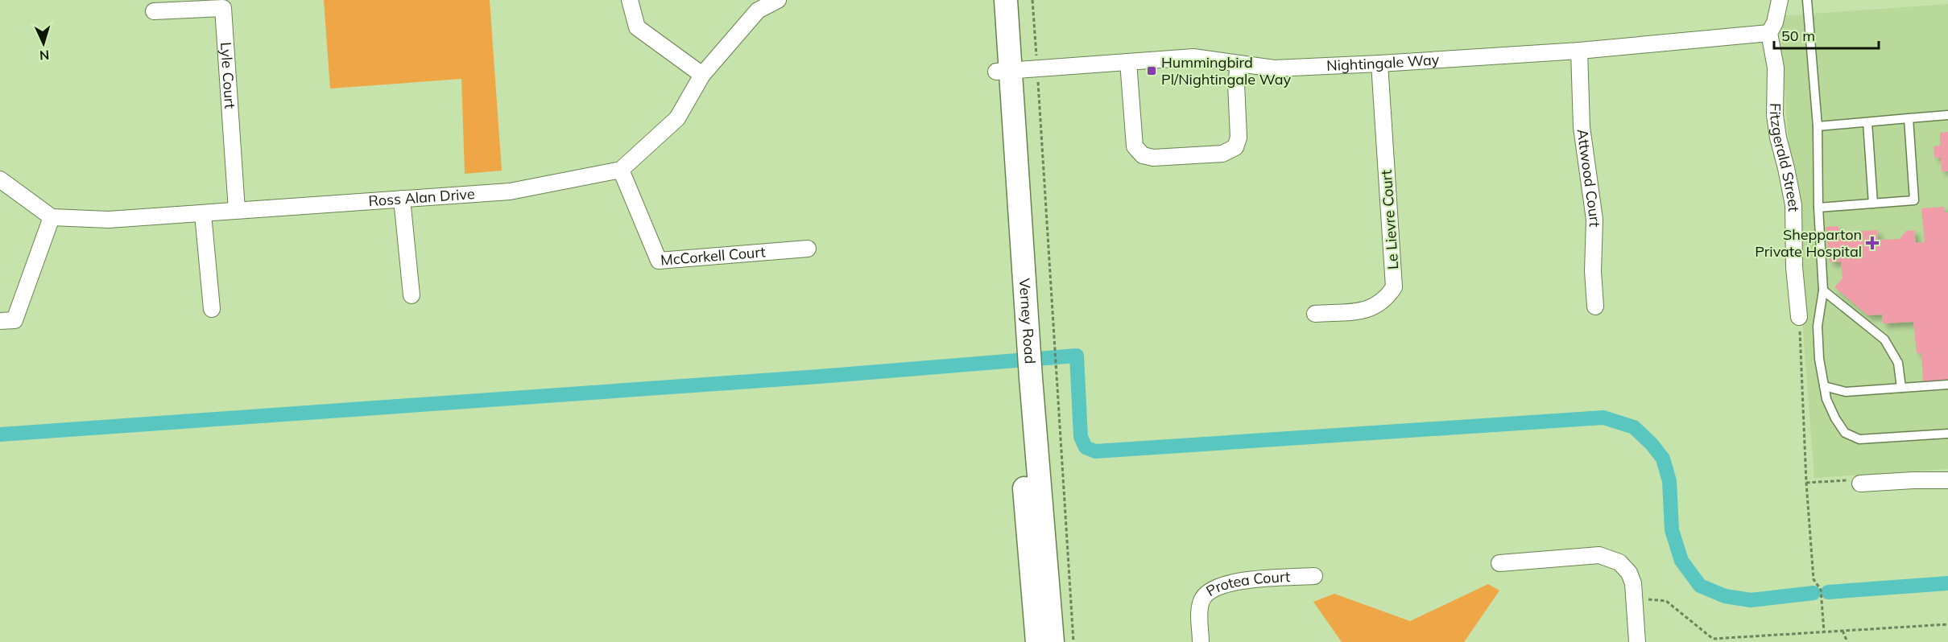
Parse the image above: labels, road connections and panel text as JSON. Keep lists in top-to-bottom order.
{
  "streets": {
    "street": [
      "Nightingale Way",
      "Lyle Court",
      "Fitzgerald Street",
      "Attwood Court",
      "Ross Alan Drive",
      "Le Lievre Court",
      "McCorkell Court",
      "Verney Road",
      "Protea Court"
    ]
  },
  "crossings": [
    ["Nightingale Way", "Fitzgerald Street"],
    ["Nightingale Way", "Attwood Court"],
    ["Nightingale Way", "Le Lievre Court"],
    ["Nightingale Way", "Verney Road"],
    ["Lyle Court", "Ross Alan Drive"],
    ["Ross Alan Drive", "McCorkell Court"]
  ],
  "places": {
    "transit": ["Hummingbird Pl/Nightingale Way"],
    "health": ["Shepparton Private Hospital"]
  },
  "scale_bar": "50 m",
  "north": "bottom"
}
